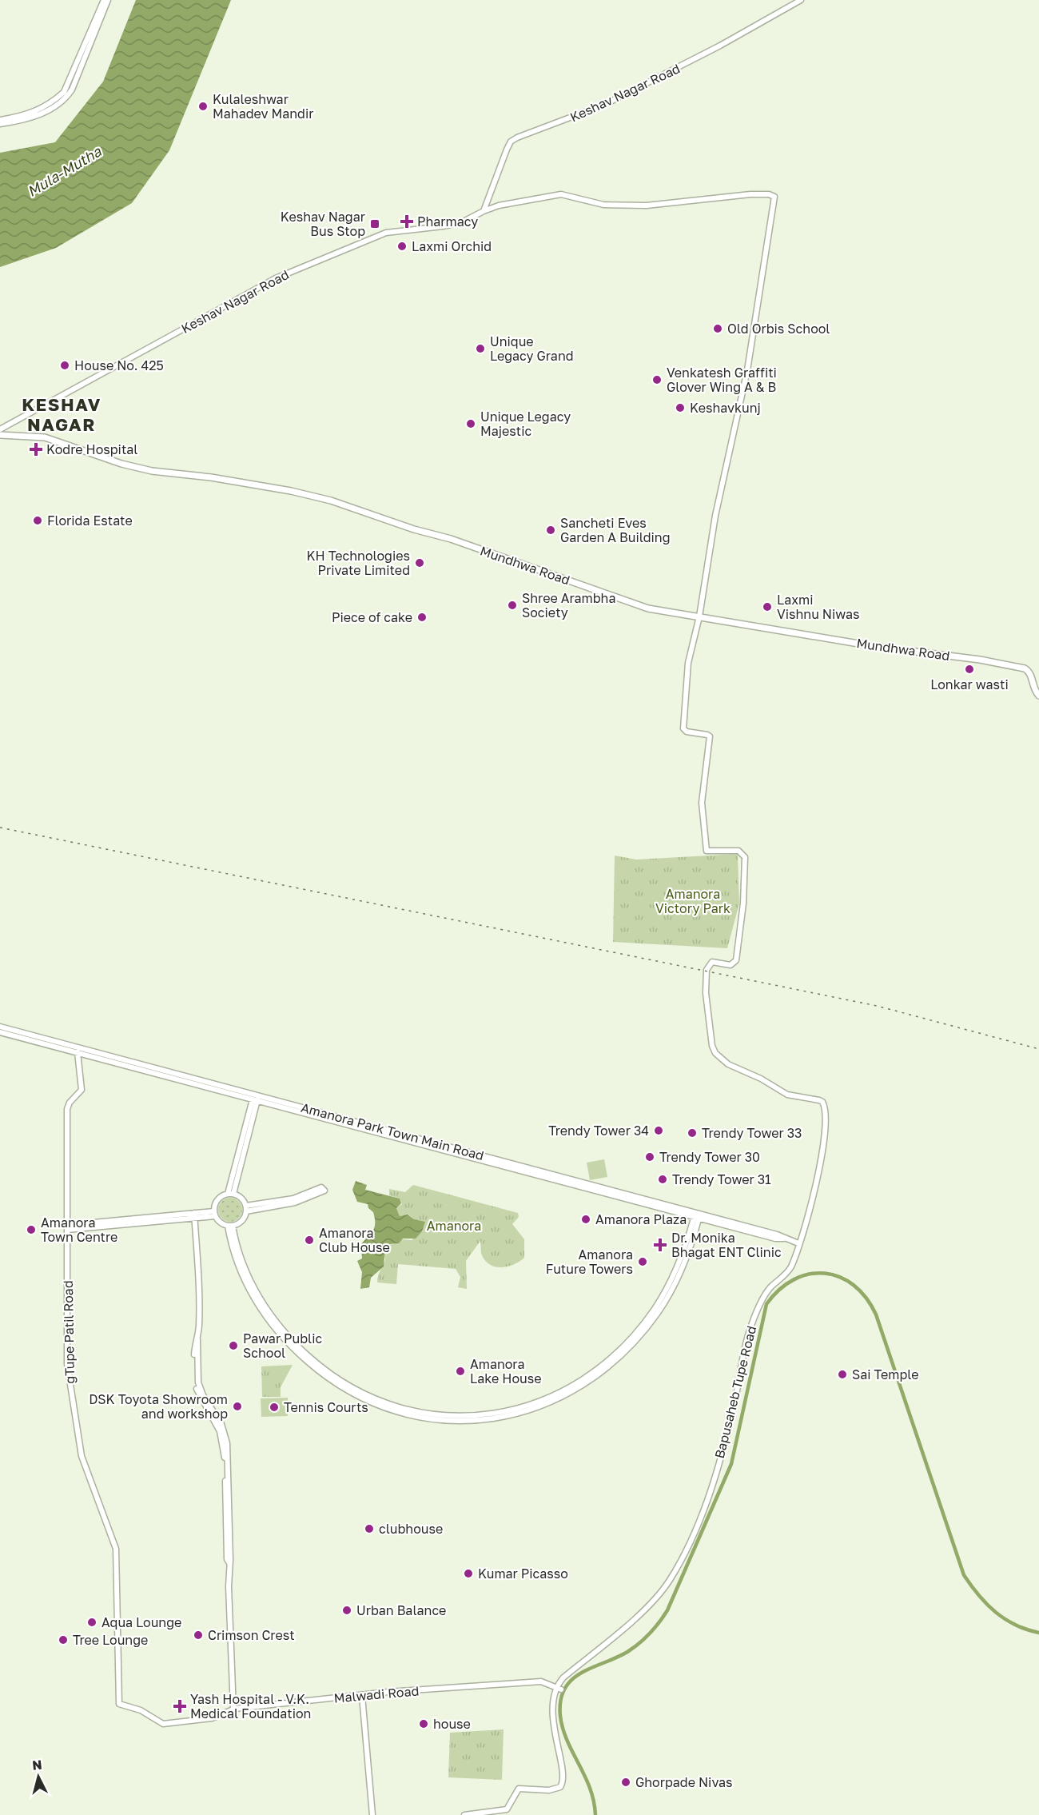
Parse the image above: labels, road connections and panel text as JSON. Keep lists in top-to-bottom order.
{
  "streets": {
    "main road": ["Mundhwa Road"],
    "street": [
      "Keshav Nagar Road",
      "Amanora Park Town Main Road",
      "gTupe Patil Road",
      "Bapusaheb Tupe Road",
      "Malwadi Road"
    ]
  },
  "crossings": [
    ["Keshav Nagar Road", "Mundhwa Road"],
    ["Keshav Nagar Road", "Bapusaheb Tupe Road"],
    ["Mundhwa Road", "Bapusaheb Tupe Road"],
    ["Amanora Park Town Main Road", "gTupe Patil Road"],
    ["Amanora Park Town Main Road", "Bapusaheb Tupe Road"],
    ["gTupe Patil Road", "Malwadi Road"],
    ["Bapusaheb Tupe Road", "Malwadi Road"]
  ],
  "districts": ["KESHAV NAGAR"],
  "water": ["Mula-Mutha"],
  "parks": ["Amanora Victory Park", "Amanora"],
  "places": {
    "other": [
      "Kulaleshwar Mahadev Mandir",
      "Laxmi Orchid",
      "Old Orbis School",
      "Unique Legacy Grand",
      "House No. 425",
      "Venkatesh Graffiti Glover Wing A & B",
      "Keshavkunj",
      "Unique Legacy Majestic",
      "Florida Estate",
      "Sancheti Eves Garden A Building",
      "KH Technologies Private Limited",
      "Shree Arambha Society",
      "Laxmi Vishnu Niwas",
      "Piece of cake",
      "Lonkar wasti",
      "Trendy Tower 34",
      "Trendy Tower 33",
      "Trendy Tower 30",
      "Trendy Tower 31",
      "Amanora Plaza",
      "Amanora Town Centre",
      "Amanora Club House",
      "Amanora Future Towers",
      "Pawar Public School",
      "Amanora Lake House",
      "Sai Temple",
      "DSK Toyota Showroom and workshop",
      "Tennis Courts",
      "clubhouse",
      "Kumar Picasso",
      "Urban Balance",
      "Aqua Lounge",
      "Crimson Crest",
      "Tree Lounge",
      "house",
      "Ghorpade Nivas"
    ],
    "health": [
      "Pharmacy",
      "Kodre Hospital",
      "Dr. Monika Bhagat ENT Clinic",
      "Yash Hospital - V.K. Medical Foundation"
    ],
    "transit": ["Keshav Nagar Bus Stop"]
  },
  "north": "top"
}
